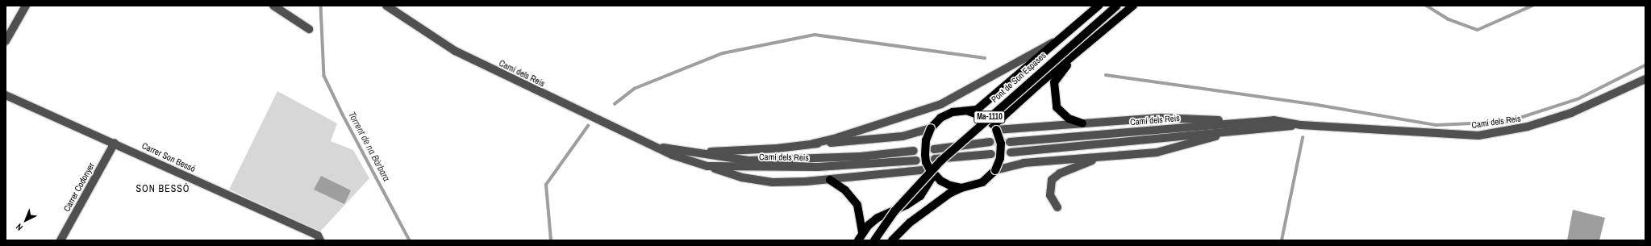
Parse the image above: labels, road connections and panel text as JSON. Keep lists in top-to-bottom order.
{
  "streets": {
    "main road": ["Pont de Son Espases", "Ma-1110"],
    "street": ["Camí dels Reis", "Carrer Son Bessó", "Carrer Codonyer"]
  },
  "crossings": [
    ["Carrer Son Bessó", "Carrer Codonyer"]
  ],
  "districts": ["SON BESSÓ"],
  "water": ["Torrent de na Bàrbara"],
  "north": "bottom left"
}
